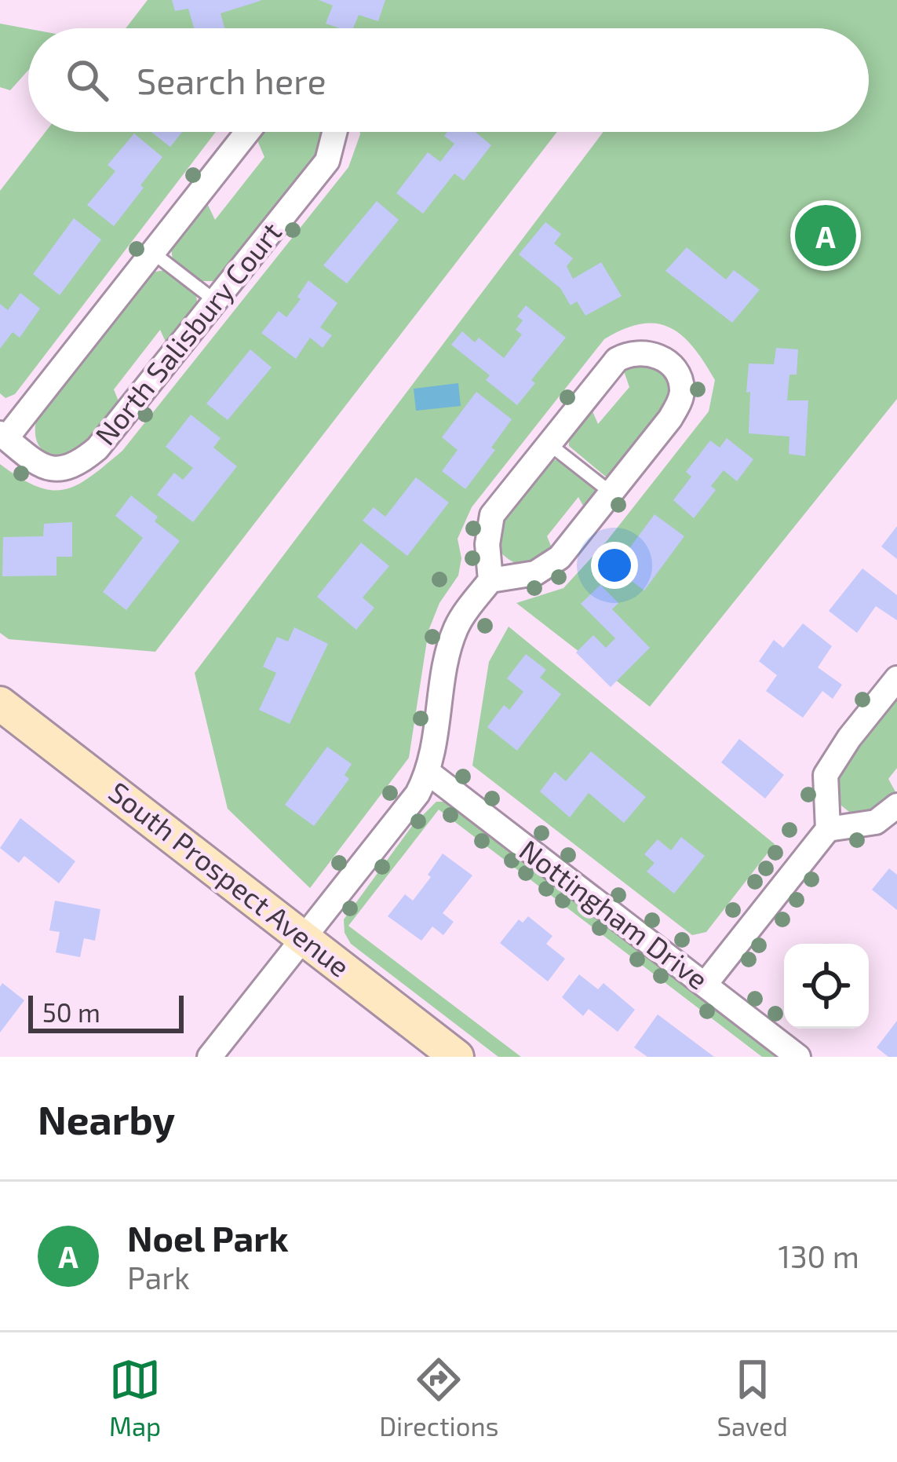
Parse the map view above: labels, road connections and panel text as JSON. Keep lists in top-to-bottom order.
{
  "streets": {
    "main road": ["South Prospect Avenue"],
    "street": ["North Salisbury Court", "Nottingham Drive"]
  },
  "scale_bar": "50 m",
  "page": {
    "search": "Search here",
    "pins": "A",
    "scale": "50 m",
    "heading": "Nearby",
    "list": [
      {
        "mark": "A",
        "name": "Noel Park",
        "note": "Park",
        "value": "130 m"
      }
    ],
    "nav": ["Map", "Directions", "Saved"]
  }
}
